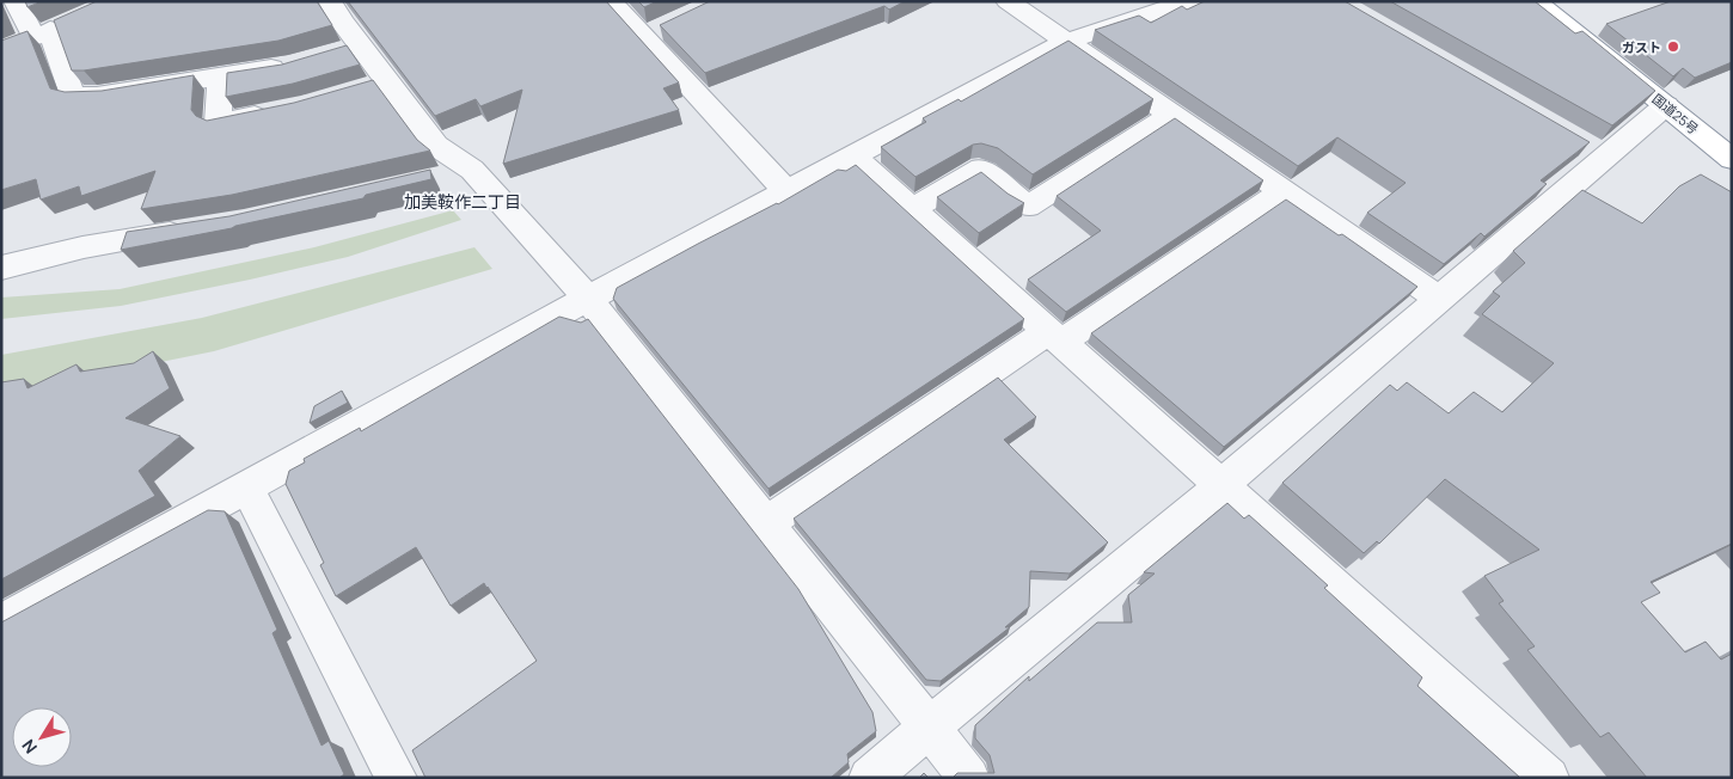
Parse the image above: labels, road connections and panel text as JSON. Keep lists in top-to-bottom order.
{
  "streets": {
    "highway": ["国道25号"]
  },
  "districts": ["加美鞍作二丁目"],
  "places": ["ガスト"],
  "north": "bottom left"
}
